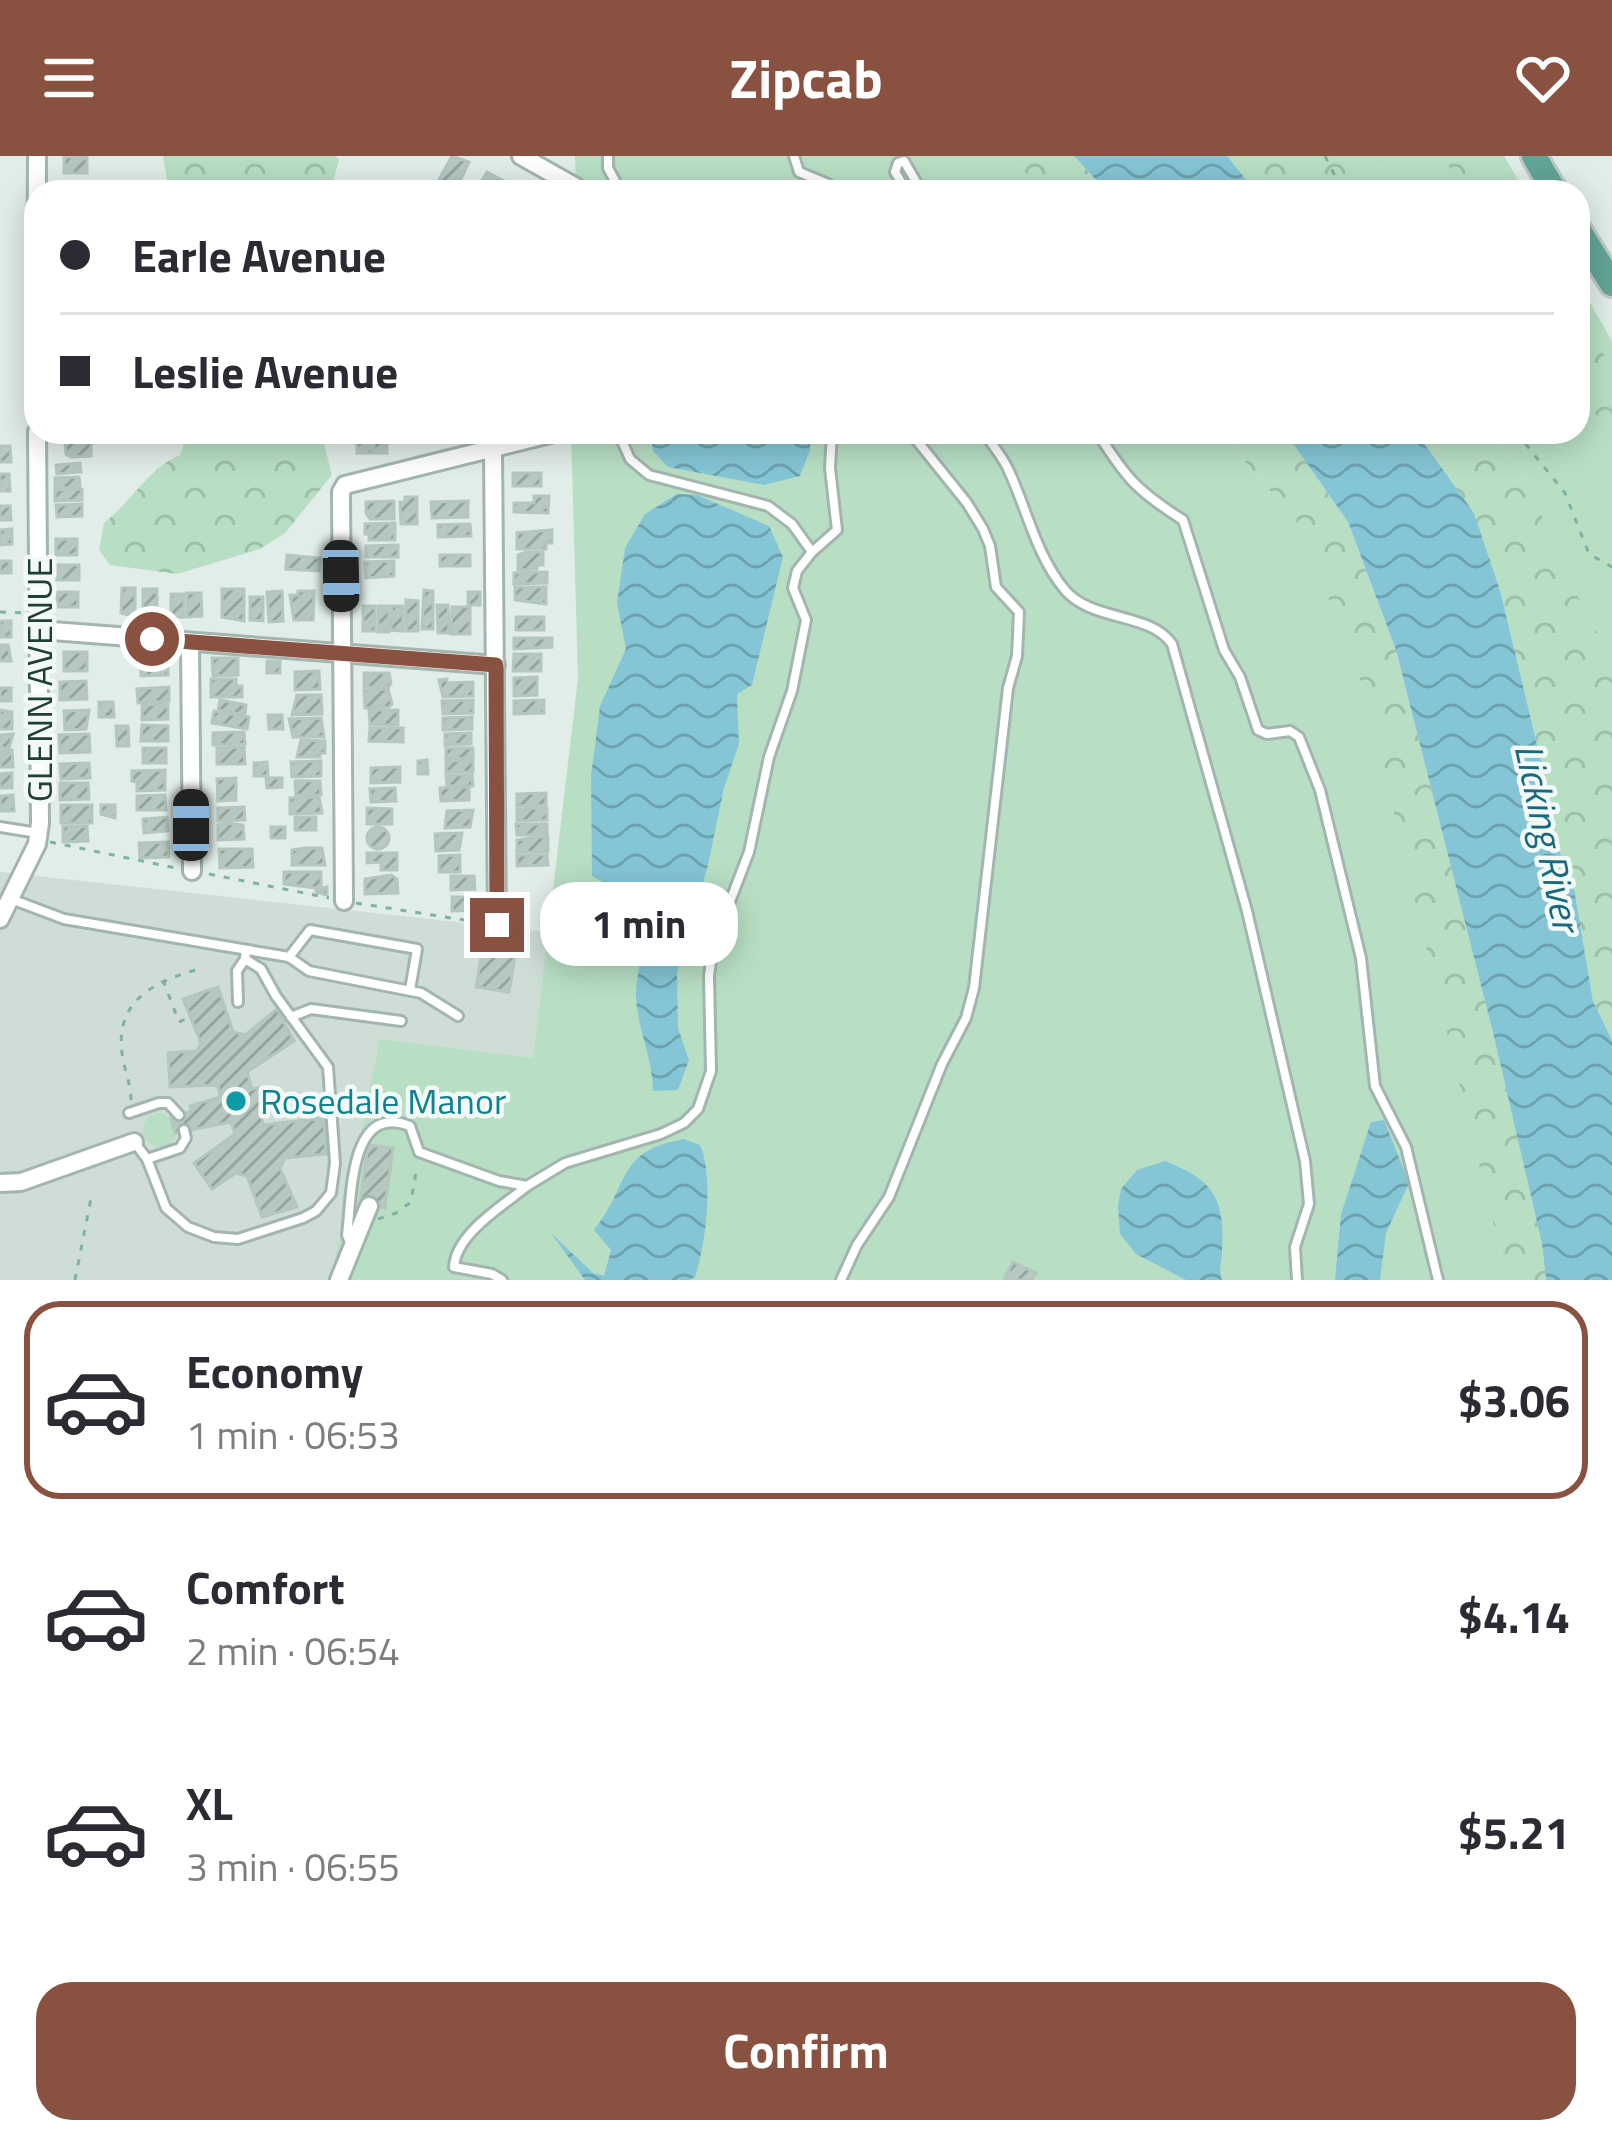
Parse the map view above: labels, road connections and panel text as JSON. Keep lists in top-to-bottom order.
{
  "streets": {
    "street": ["GLENN AVENUE"]
  },
  "water": ["Licking River"],
  "places": ["Rosedale Manor"],
  "page": {
    "header": "Zipcab",
    "banner": ["Earle Avenue", "Leslie Avenue"],
    "bubble": "1 min",
    "list": [
      {
        "name": "Economy",
        "note": "1 min · 06:53",
        "value": "$3.06"
      },
      {
        "name": "Comfort",
        "note": "2 min · 06:54",
        "value": "$4.14"
      },
      {
        "name": "XL",
        "note": "3 min · 06:55",
        "value": "$5.21"
      }
    ],
    "buttons": "Confirm"
  }
}
